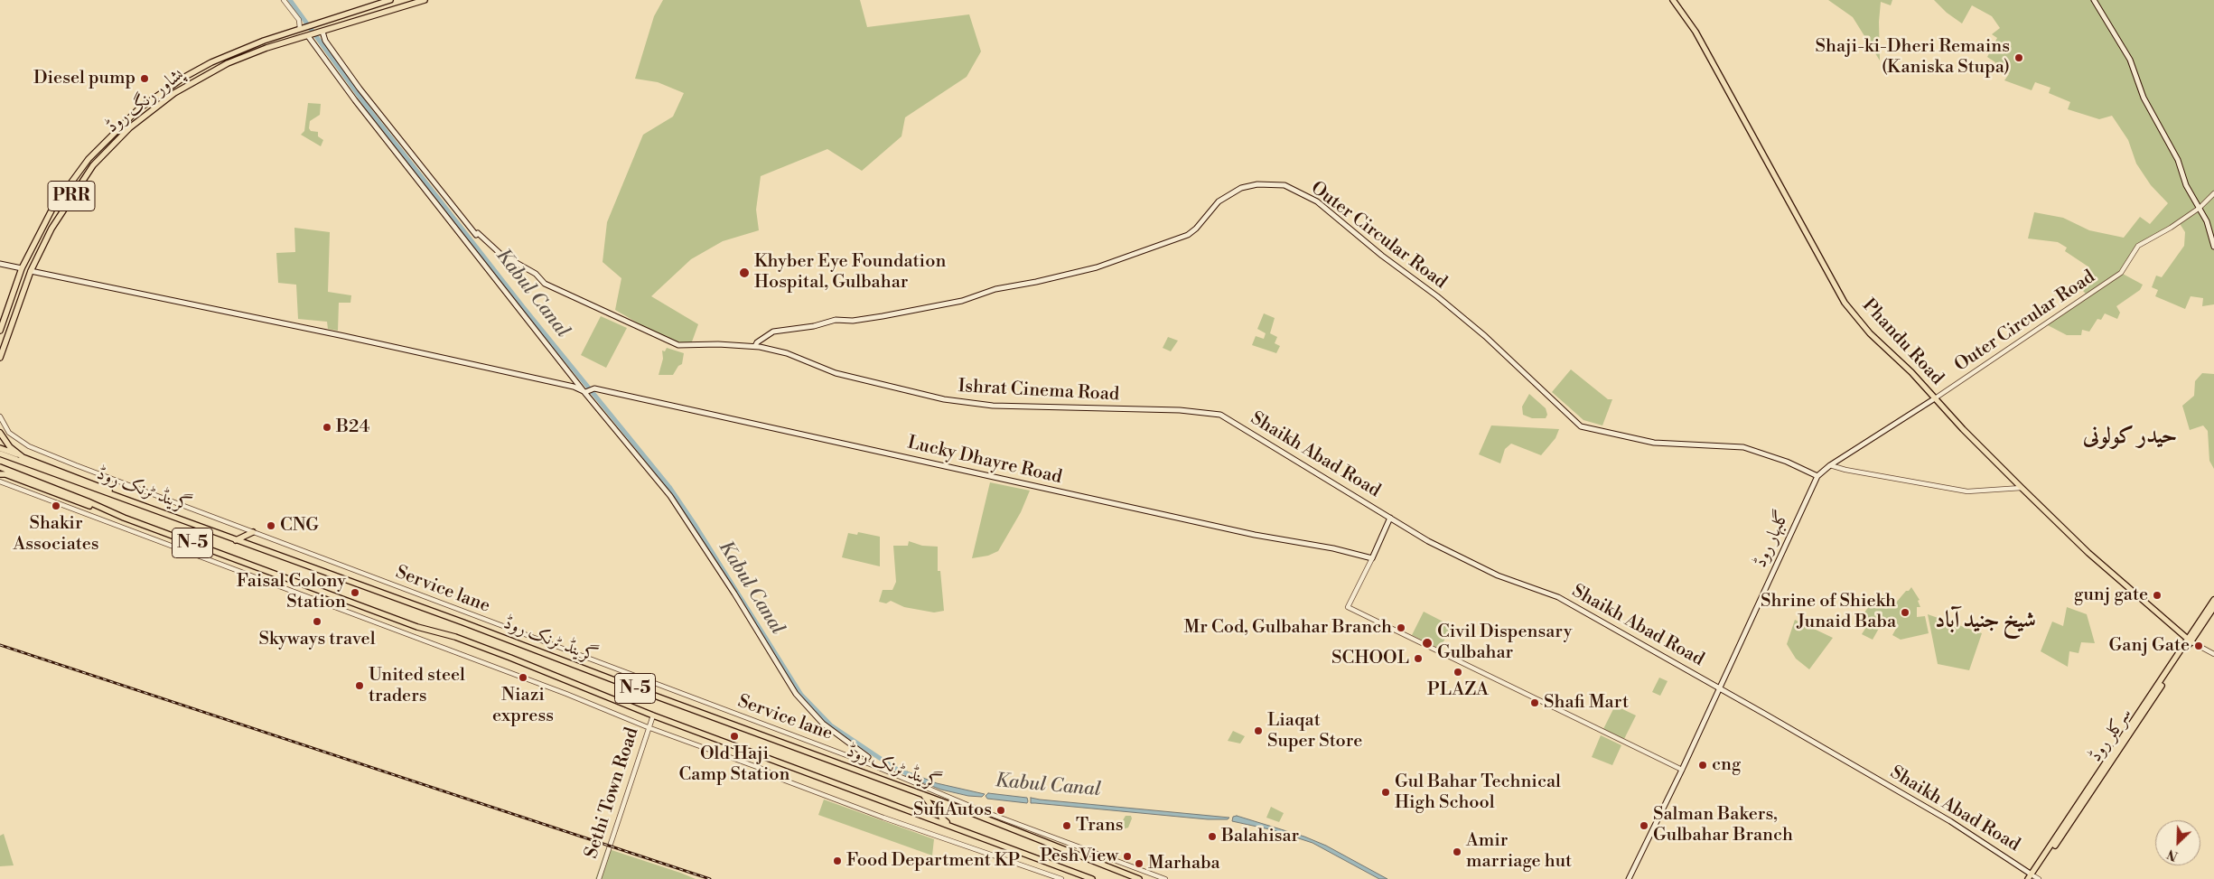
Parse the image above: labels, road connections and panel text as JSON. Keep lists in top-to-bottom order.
{
  "streets": {
    "main road": [
      "پشاور رنگ روڈ",
      "PRR",
      "Outer Circular Road",
      "Phandu Road",
      "Ishrat Cinema Road",
      "Shaikh Abad Road",
      "Lucky Dhayre Road",
      "گرینڈ ٹرنک روڈ",
      "گلبہار روڈ",
      "N-5",
      "سرکلر روڈ"
    ],
    "street": ["Service lane", "Sethi Town Road"]
  },
  "crossings": [
    ["پشاور رنگ روڈ", "Ishrat Cinema Road"],
    ["Outer Circular Road", "Phandu Road"],
    ["Outer Circular Road", "Ishrat Cinema Road"],
    ["Outer Circular Road", "گلبہار روڈ"],
    ["Phandu Road", "سرکلر روڈ"],
    ["Ishrat Cinema Road", "Shaikh Abad Road"],
    ["Shaikh Abad Road", "گلبہار روڈ"],
    ["Shaikh Abad Road", "سرکلر روڈ"],
    ["گرینڈ ٹرنک روڈ", "Sethi Town Road"]
  ],
  "districts": ["حیدر کولونی", "شیخ جنید آباد"],
  "water": ["Kabul Canal"],
  "places": [
    "Shaji-ki-Dheri Remains (Kaniska Stupa)",
    "Diesel pump",
    "Khyber Eye Foundation Hospital, Gulbahar",
    "B24",
    "Shakir Associates",
    "CNG",
    "Faisal Colony Station",
    "gunj gate",
    "Shrine of Shiekh Junaid Baba",
    "Skyways travel",
    "Mr Cod, Gulbahar Branch",
    "Civil Dispensary Gulbahar",
    "Ganj Gate",
    "SCHOOL",
    "PLAZA",
    "Niazi express",
    "United steel traders",
    "Shafi Mart",
    "Liaqat Super Store",
    "Old Haji Camp Station",
    "cng",
    "Gul Bahar Technical High School",
    "SufiAutos",
    "Trans",
    "Salman Bakers, Gulbahar Branch",
    "Balahisar",
    "Amir marriage hut",
    "PeshView",
    "Food Department KP",
    "Marhaba"
  ],
  "north": "bottom left"
}
